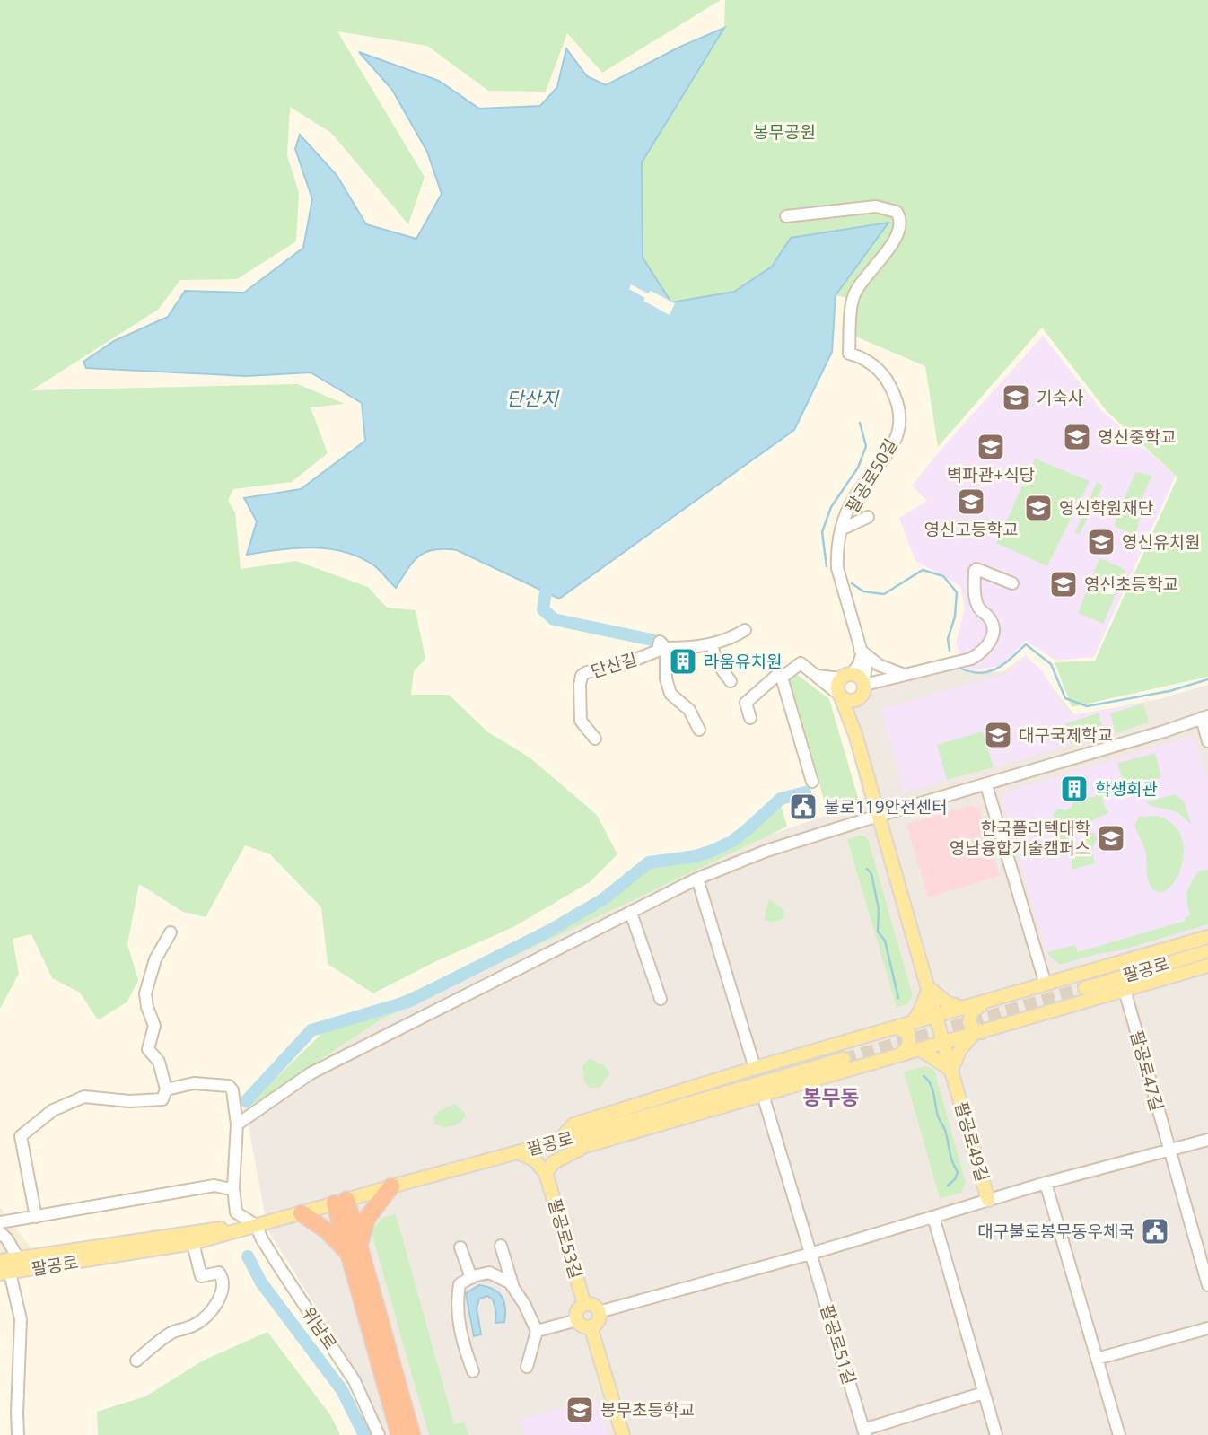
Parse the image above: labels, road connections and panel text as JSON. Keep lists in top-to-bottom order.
{
  "streets": {
    "main road": ["팔공로", "팔공로49길", "팔공로53길"],
    "street": [
      "팔공로50길",
      "단산길",
      "팔공로47길",
      "위남로",
      "팔공로51길"
    ]
  },
  "crossings": [
    ["팔공로", "위남로"],
    ["팔공로47길", "팔공로49길"]
  ],
  "districts": ["봉무동"],
  "water": ["단산지"],
  "parks": ["봉무공원"],
  "places": {
    "school or university": [
      "기숙사",
      "영신중학교",
      "벽파관+식당",
      "영신고등학교",
      "영신학원재단",
      "영신유치원",
      "영신초등학교",
      "대구국제학교",
      "한국폴리텍대학 영남융합기술캠퍼스",
      "봉무초등학교"
    ],
    "building": ["라움유치원", "학생회관"],
    "public building": ["불로119안전센터", "대구불로봉무동우체국"]
  }
}
